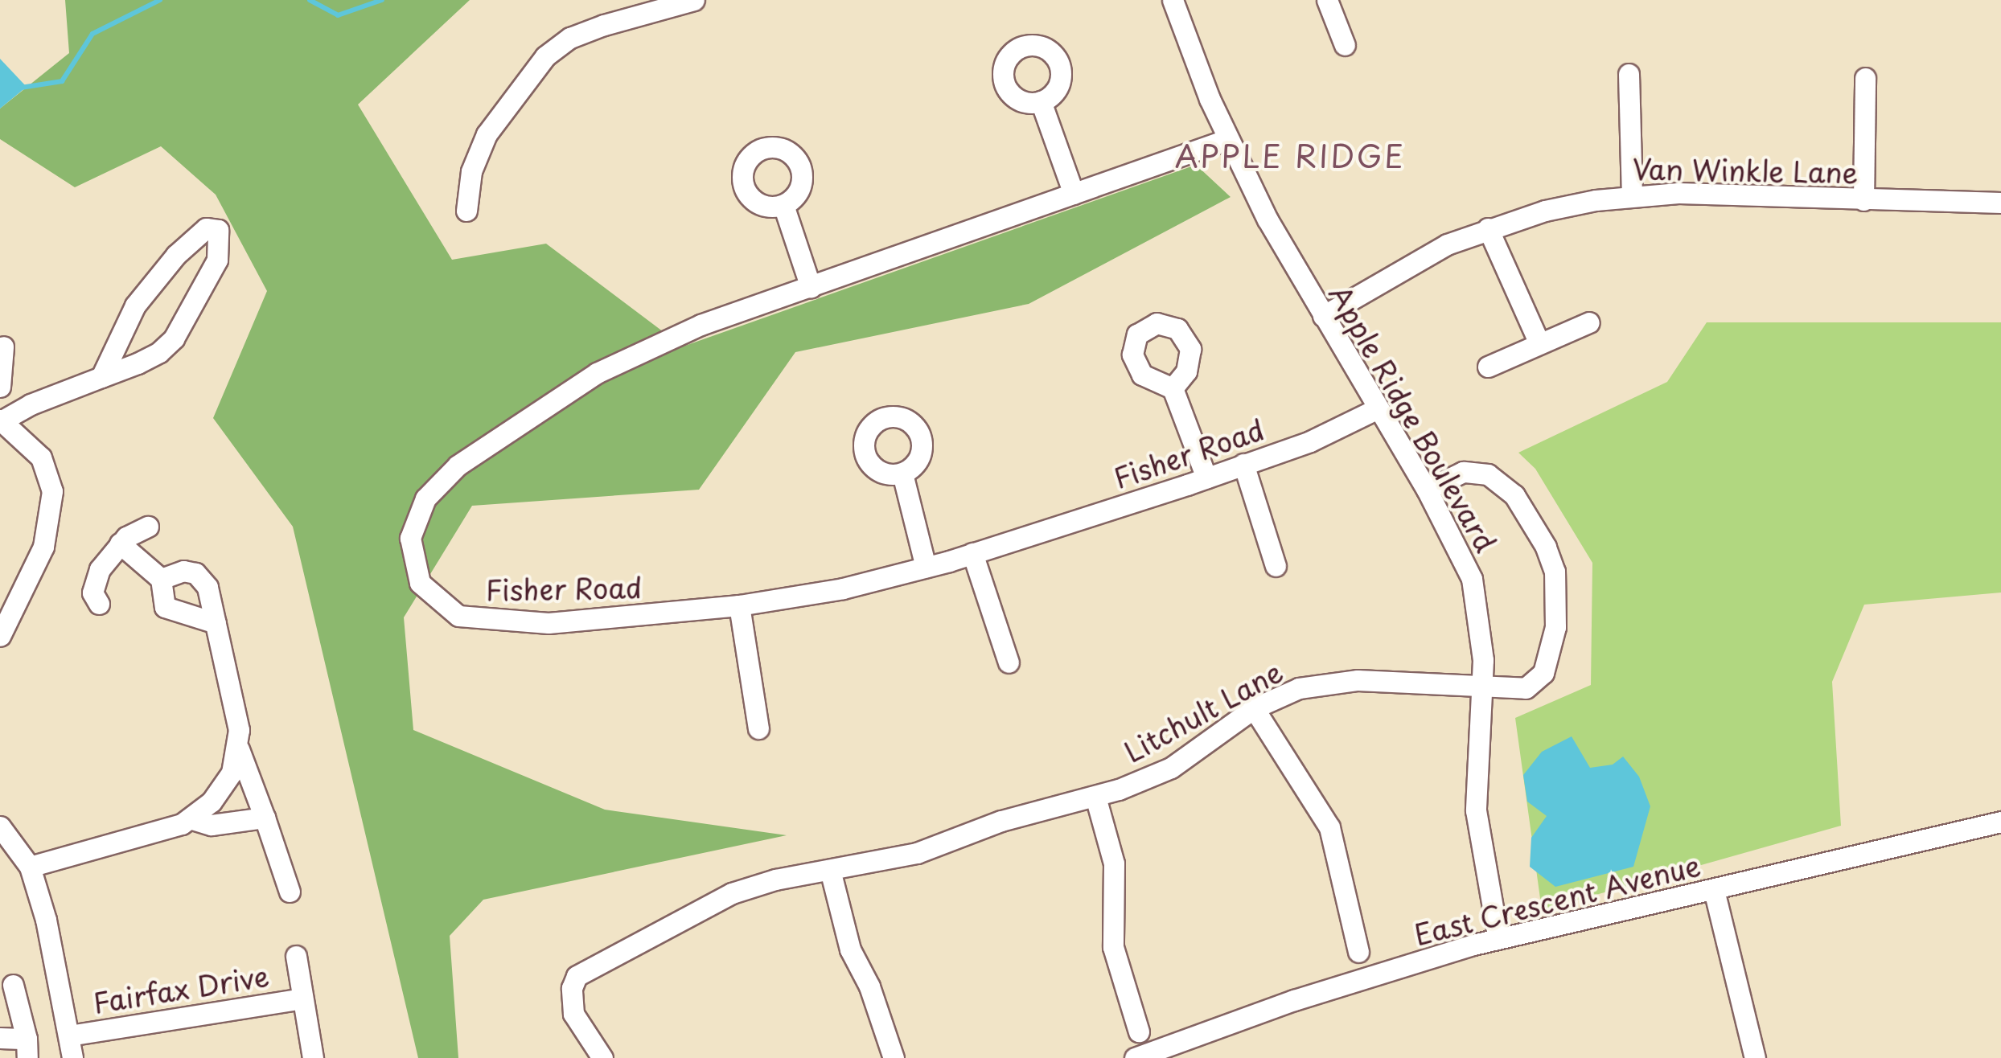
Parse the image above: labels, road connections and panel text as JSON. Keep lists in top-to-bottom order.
{
  "streets": {
    "street": [
      "Van Winkle Lane",
      "Apple Ridge Boulevard",
      "Fisher Road",
      "Litchult Lane",
      "East Crescent Avenue",
      "Fairfax Drive"
    ]
  },
  "crossings": [
    ["Van Winkle Lane", "Apple Ridge Boulevard"],
    ["Apple Ridge Boulevard", "Fisher Road"],
    ["Apple Ridge Boulevard", "Litchult Lane"],
    ["Apple Ridge Boulevard", "East Crescent Avenue"]
  ],
  "districts": ["APPLE RIDGE"]
}
